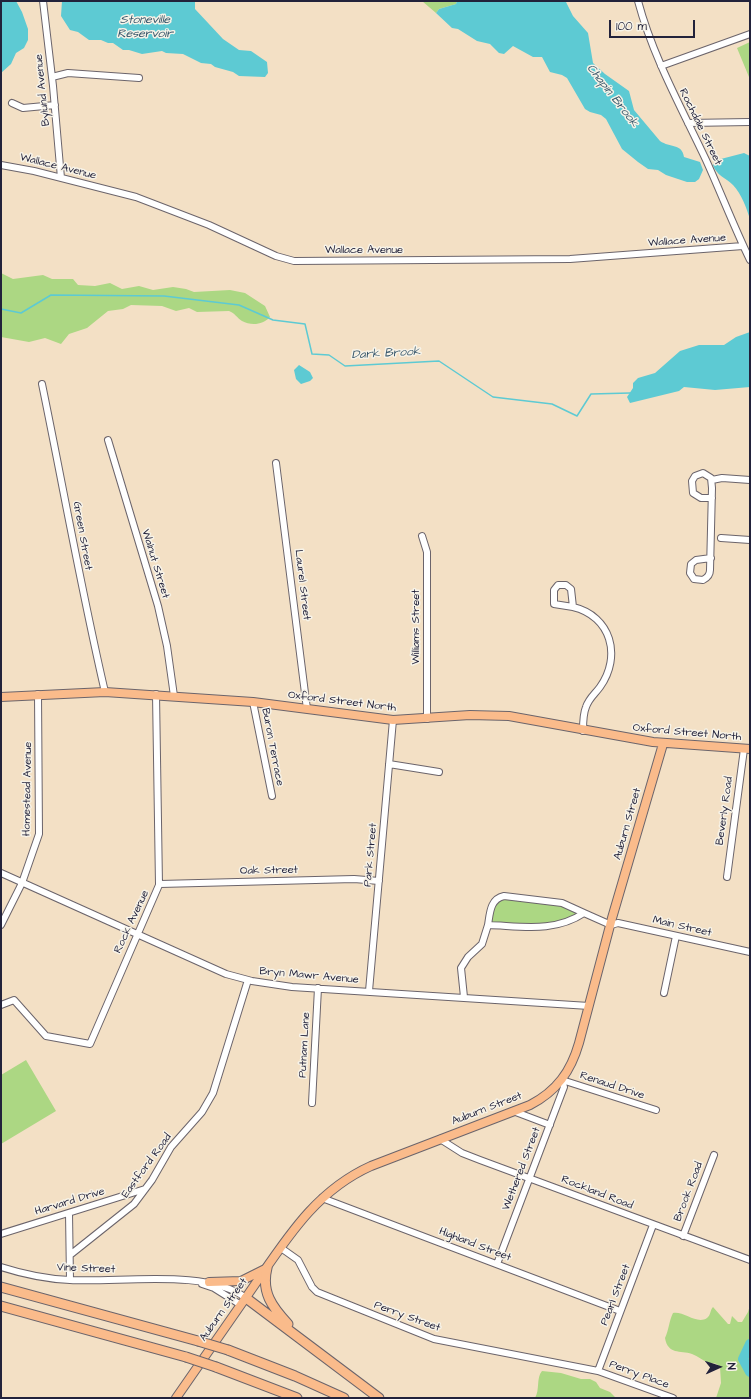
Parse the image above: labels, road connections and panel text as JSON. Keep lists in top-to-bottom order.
{
  "streets": {
    "main road": ["Oxford Street North", "Auburn Street"],
    "street": [
      "Bylund Avenue",
      "Rochdale Street",
      "Wallace Avenue",
      "Green Street",
      "Walnut Street",
      "Laurel Street",
      "Williams Street",
      "Buron Terrace",
      "Homestead Avenue",
      "Beverly Road",
      "Park Street",
      "Oak Street",
      "Rock Avenue",
      "Main Street",
      "Bryn Mawr Avenue",
      "Putnam Lane",
      "Renaud Drive",
      "Eastford Road",
      "Wethered Street",
      "Brook Road",
      "Rockland Road",
      "Harvard Drive",
      "Highland Street",
      "Vine Street",
      "Pearl Street",
      "Perry Street",
      "Perry Place"
    ]
  },
  "crossings": [
    ["Bylund Avenue", "Wallace Avenue"],
    ["Rochdale Street", "Wallace Avenue"],
    ["Green Street", "Oxford Street North"],
    ["Walnut Street", "Oxford Street North"],
    ["Laurel Street", "Oxford Street North"],
    ["Williams Street", "Oxford Street North"],
    ["Oxford Street North", "Buron Terrace"],
    ["Oxford Street North", "Homestead Avenue"],
    ["Oxford Street North", "Beverly Road"],
    ["Oxford Street North", "Auburn Street"],
    ["Oxford Street North", "Park Street"],
    ["Oxford Street North", "Rock Avenue"],
    ["Homestead Avenue", "Bryn Mawr Avenue"],
    ["Auburn Street", "Main Street"],
    ["Auburn Street", "Bryn Mawr Avenue"],
    ["Auburn Street", "Renaud Drive"],
    ["Auburn Street", "Wethered Street"],
    ["Auburn Street", "Rockland Road"],
    ["Auburn Street", "Highland Street"],
    ["Auburn Street", "Vine Street"],
    ["Auburn Street", "Perry Street"],
    ["Park Street", "Oak Street"],
    ["Park Street", "Bryn Mawr Avenue"],
    ["Oak Street", "Rock Avenue"],
    ["Rock Avenue", "Bryn Mawr Avenue"],
    ["Bryn Mawr Avenue", "Putnam Lane"],
    ["Bryn Mawr Avenue", "Eastford Road"],
    ["Renaud Drive", "Wethered Street"],
    ["Eastford Road", "Harvard Drive"],
    ["Wethered Street", "Rockland Road"],
    ["Wethered Street", "Highland Street"],
    ["Brook Road", "Rockland Road"],
    ["Rockland Road", "Pearl Street"],
    ["Highland Street", "Pearl Street"],
    ["Pearl Street", "Perry Street"],
    ["Pearl Street", "Perry Place"],
    ["Perry Street", "Perry Place"]
  ],
  "water": ["Stoneville Reservoir", "Chapin Brook", "Dark Brook"],
  "scale_bar": "100 m",
  "north": "right"
}
